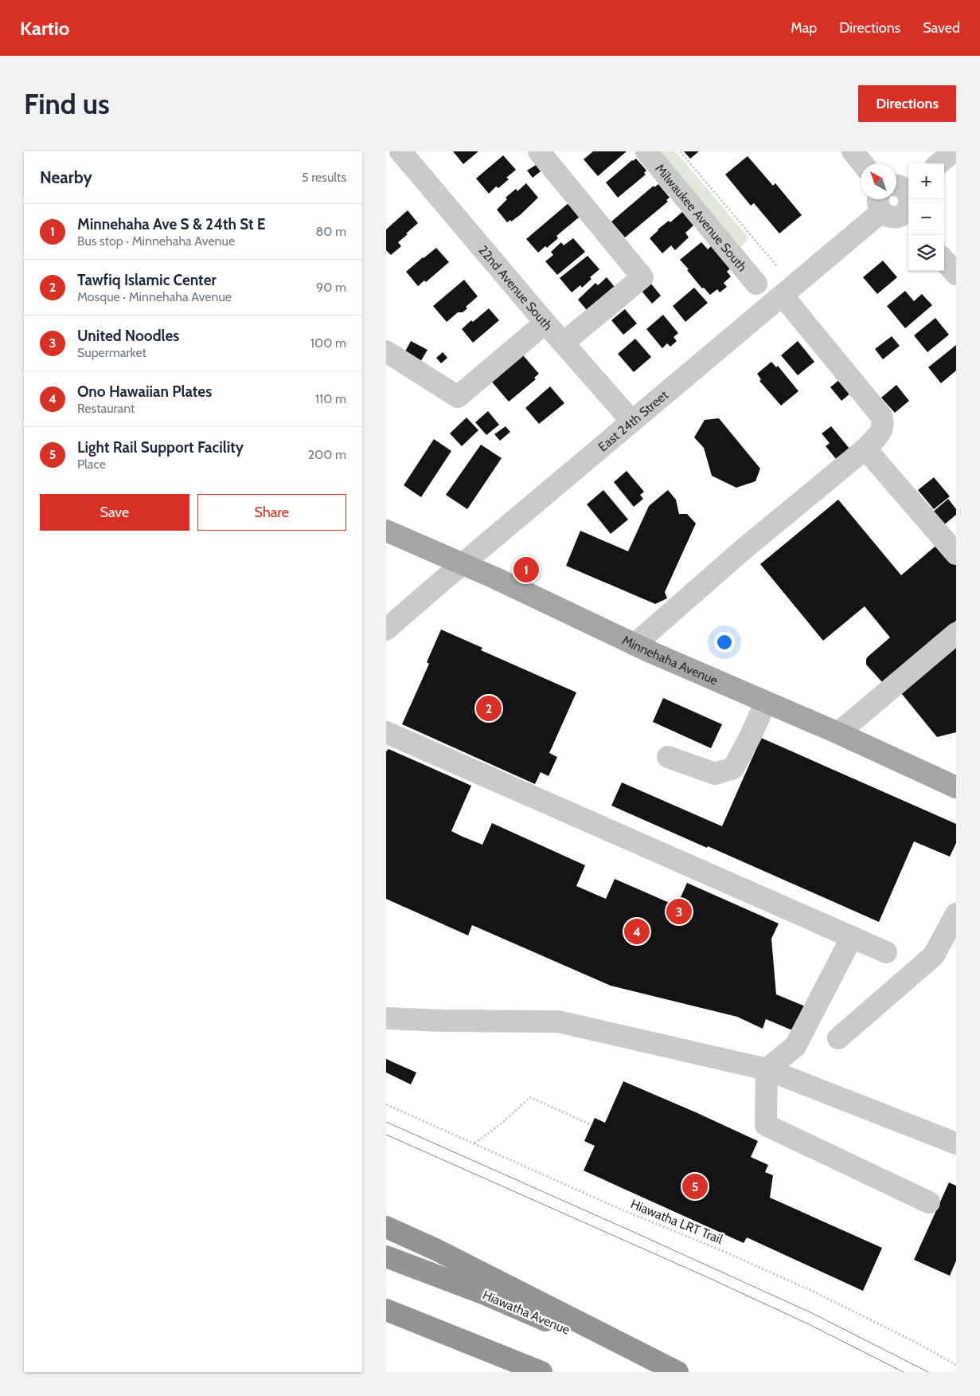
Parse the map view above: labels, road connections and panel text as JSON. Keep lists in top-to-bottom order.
{
  "streets": {
    "highway": ["Hiawatha Avenue"],
    "main road": ["Minnehaha Avenue"],
    "street": ["Milwaukee Avenue South", "22nd Avenue South", "East 24th Street"],
    "path": ["Hiawatha LRT Trail"]
  },
  "crossings": [
    ["22nd Avenue South", "East 24th Street"],
    ["East 24th Street", "Minnehaha Avenue"]
  ],
  "north": "top left",
  "page": {
    "header": "Kartio",
    "nav": ["Map", "Directions", "Saved"],
    "buttons": [
      "Directions",
      ["Save", "Share"]
    ],
    "title": "Find us",
    "heading": ["Nearby", "5 results"],
    "map_buttons": ["+", "−"],
    "list": [
      {
        "mark": "1",
        "name": "Minnehaha Ave S & 24th St E",
        "note": "Bus stop · Minnehaha Avenue",
        "value": "80 m"
      },
      {
        "mark": "2",
        "name": "Tawfiq Islamic Center",
        "note": "Mosque · Minnehaha Avenue",
        "value": "90 m"
      },
      {
        "mark": "3",
        "name": "United Noodles",
        "note": "Supermarket",
        "value": "100 m"
      },
      {
        "mark": "4",
        "name": "Ono Hawaiian Plates",
        "note": "Restaurant",
        "value": "110 m"
      },
      {
        "mark": "5",
        "name": "Light Rail Support Facility",
        "note": "Place",
        "value": "200 m"
      }
    ],
    "pins": [
      "1",
      "2",
      "3",
      "4",
      "5"
    ]
  }
}
